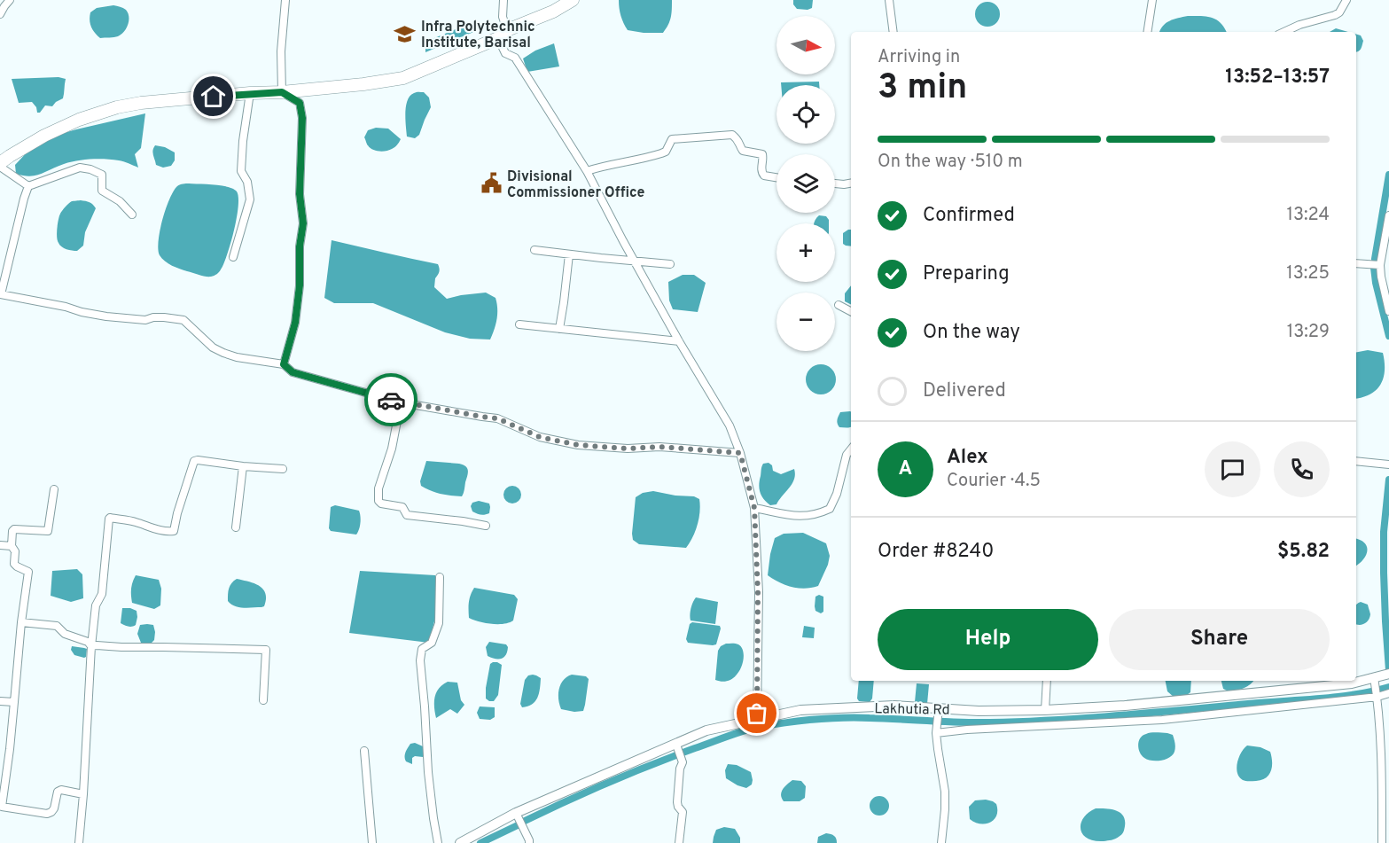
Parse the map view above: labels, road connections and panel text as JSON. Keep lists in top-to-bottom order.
{
  "streets": {
    "street": ["Lakhutia Rd"]
  },
  "places": {
    "school or university": ["Infra Polytechnic Institute, Barisal"],
    "public building": ["Divisional Commissioner Office"]
  },
  "north": "right",
  "page": {
    "map_buttons": ["+", "−"],
    "heading": ["3 min", "Arriving in", "13:52–13:57"],
    "panel": [
      "Alex",
      "Courier · 4.5",
      "Order #8240",
      "$5.82"
    ],
    "bar": "On the way · 510 m",
    "list": [
      ["Confirmed", "13:24"],
      ["Preparing", "13:25"],
      ["On the way", "13:29"],
      "Delivered"
    ],
    "round": "A",
    "buttons": ["Help", "Share"]
  }
}
